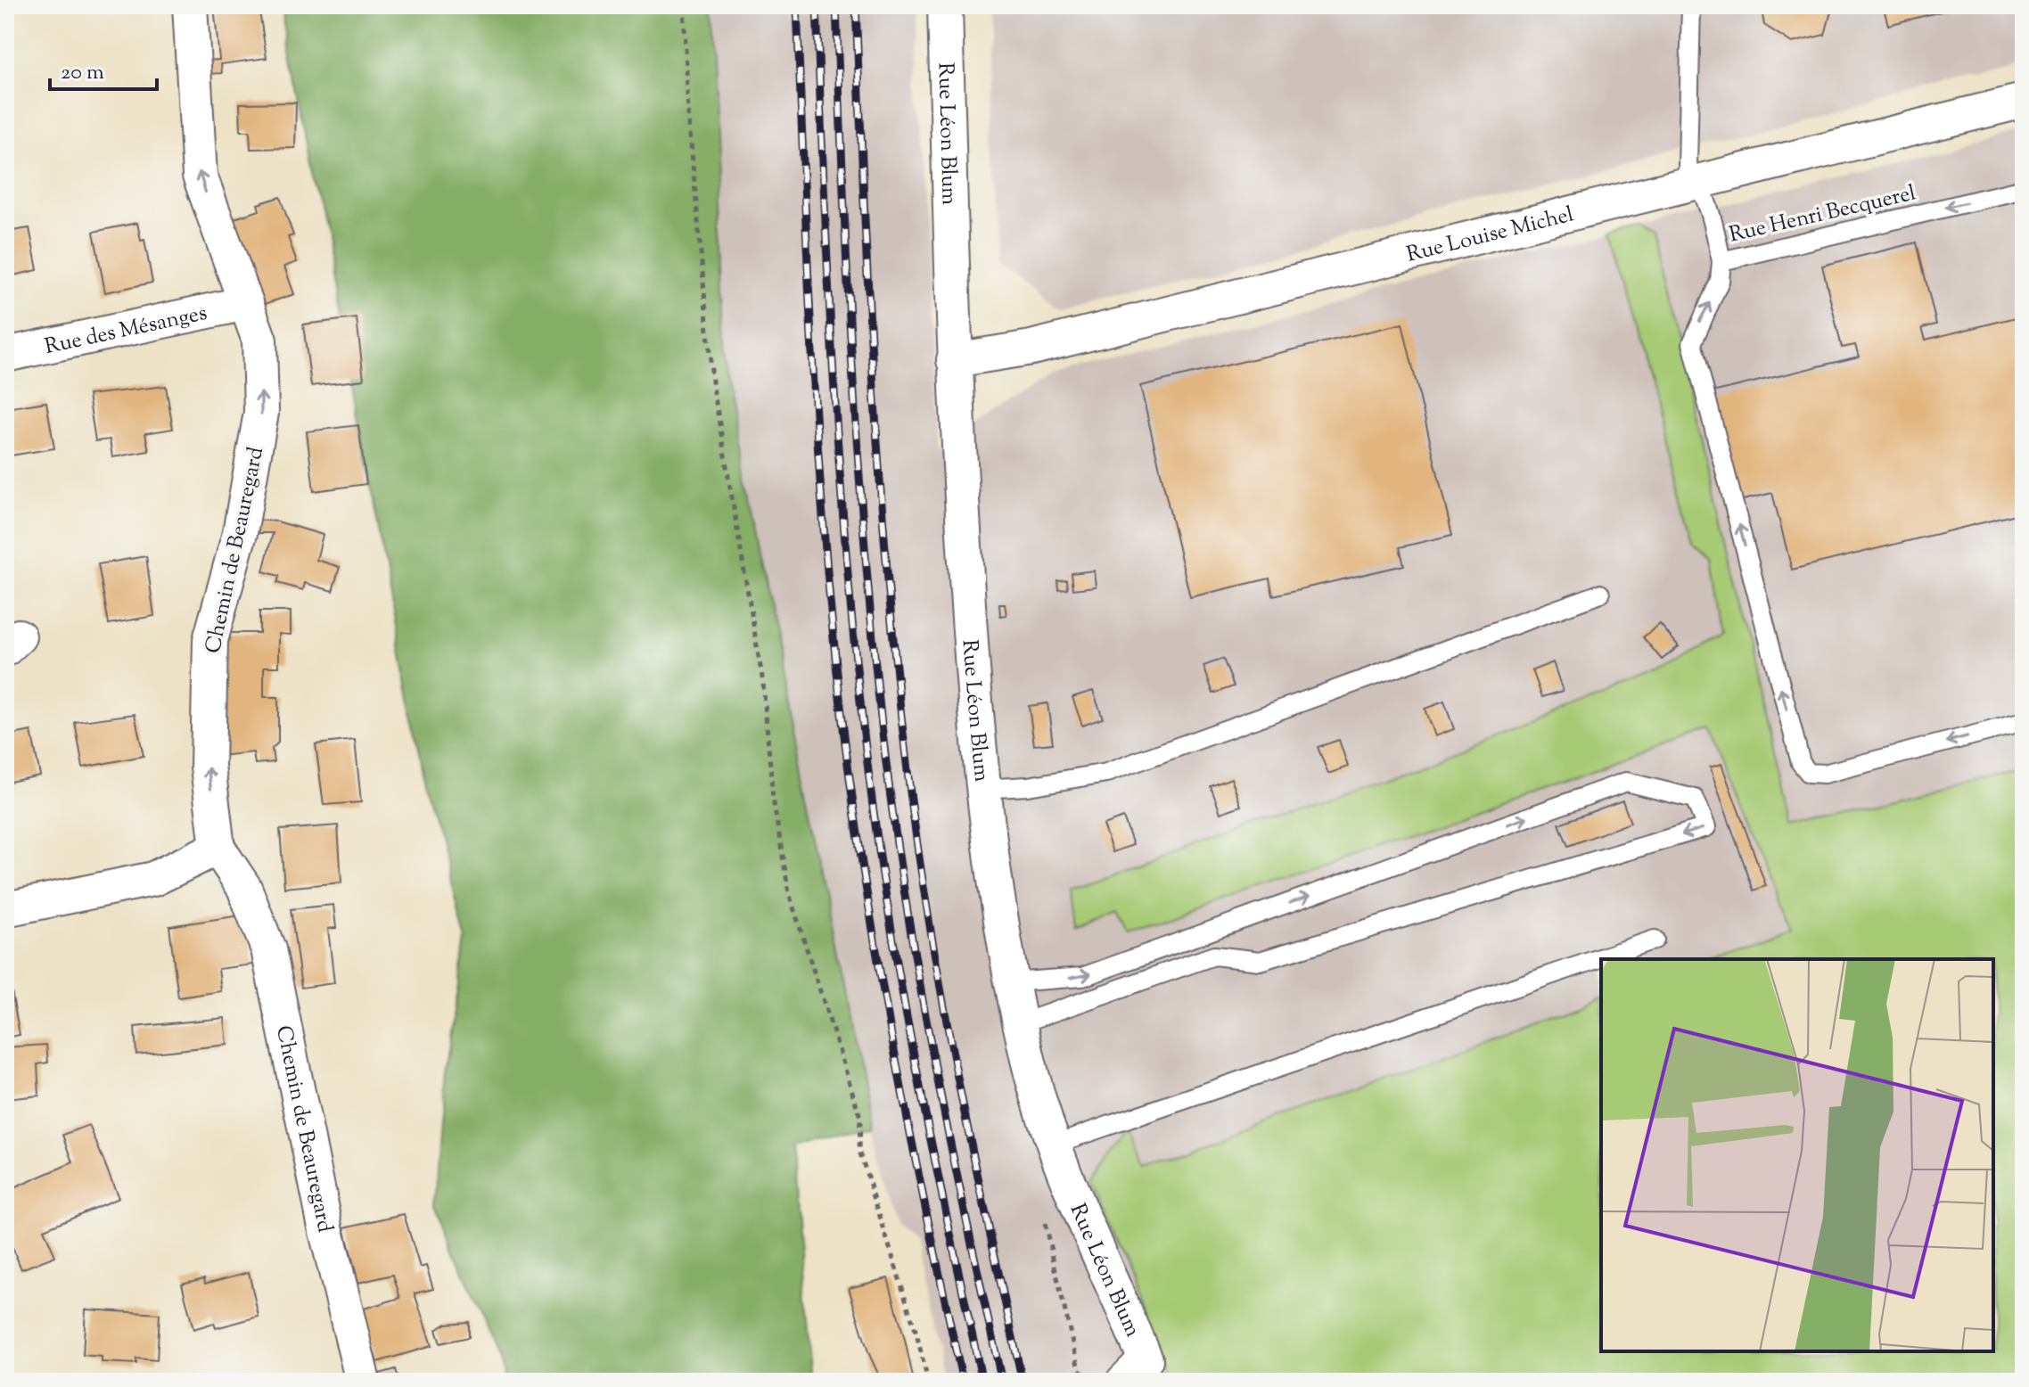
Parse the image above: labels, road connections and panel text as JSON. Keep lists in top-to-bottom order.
{
  "streets": {
    "street": [
      "Rue Léon Blum",
      "Rue Louise Michel",
      "Rue des Mésanges",
      "Chemin de Beauregard"
    ],
    "lane": ["Rue Henri Becquerel"]
  },
  "crossings": [
    ["Rue Léon Blum", "Rue Louise Michel"],
    ["Rue Henri Becquerel", "Rue Louise Michel"],
    ["Rue des Mésanges", "Chemin de Beauregard"]
  ],
  "one_way": ["Rue Henri Becquerel", "Chemin de Beauregard"],
  "scale_bar": "20 m"
}
